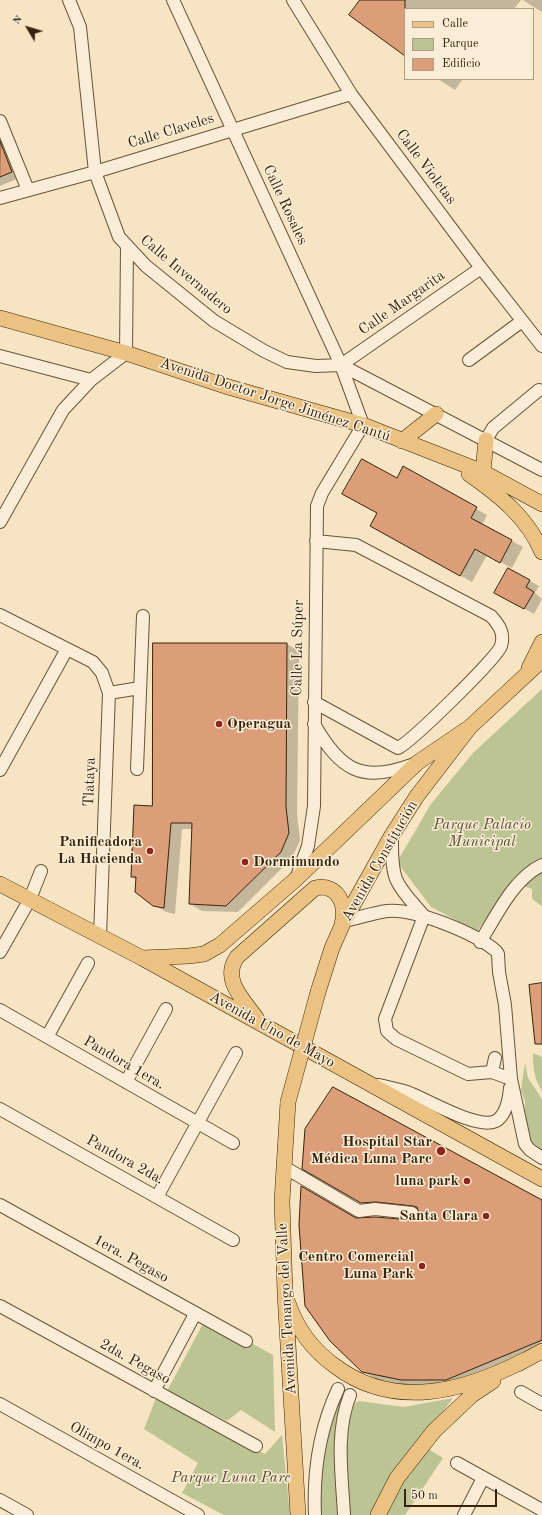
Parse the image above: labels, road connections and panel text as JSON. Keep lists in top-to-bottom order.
{
  "streets": {
    "main road": [
      "Avenida Doctor Jorge Jiménez Cantú",
      "Avenida Constitución",
      "Avenida Uno de Mayo",
      "Avenida Tenango del Valle"
    ],
    "street": [
      "Calle Claveles",
      "Calle Violetas",
      "Calle Rosales",
      "Calle Invernadero",
      "Calle Margarita",
      "Calle La Súper",
      "Tlataya",
      "Pandora 1era.",
      "Pandora 2da.",
      "1era. Pegaso",
      "2da. Pegaso",
      "Olimpo 1era."
    ]
  },
  "crossings": [
    ["Calle Claveles", "Calle Violetas"],
    ["Calle Claveles", "Calle Rosales"],
    ["Calle Claveles", "Calle Invernadero"],
    ["Calle Violetas", "Calle Margarita"],
    ["Calle Rosales", "Calle Invernadero"],
    ["Calle Rosales", "Calle Margarita"],
    ["Calle Rosales", "Avenida Doctor Jorge Jiménez Cantú"],
    ["Calle Rosales", "Calle La Súper"],
    ["Calle Invernadero", "Calle Margarita"],
    ["Avenida Doctor Jorge Jiménez Cantú", "Calle La Súper"],
    ["Tlataya", "Avenida Uno de Mayo"],
    ["Avenida Constitución", "Avenida Tenango del Valle"]
  ],
  "parks": ["Parque Palacio Municipal", "Parque Luna Parc"],
  "places": [
    "Operagua",
    "Panificadora La Hacienda",
    "Dormimundo",
    "Hospital Star Médica Luna Parc",
    "luna park",
    "Santa Clara",
    "Centro Comercial Luna Park"
  ],
  "legend": ["Calle", "Parque", "Edificio"],
  "scale_bar": "50 m",
  "north": "top left"
}
